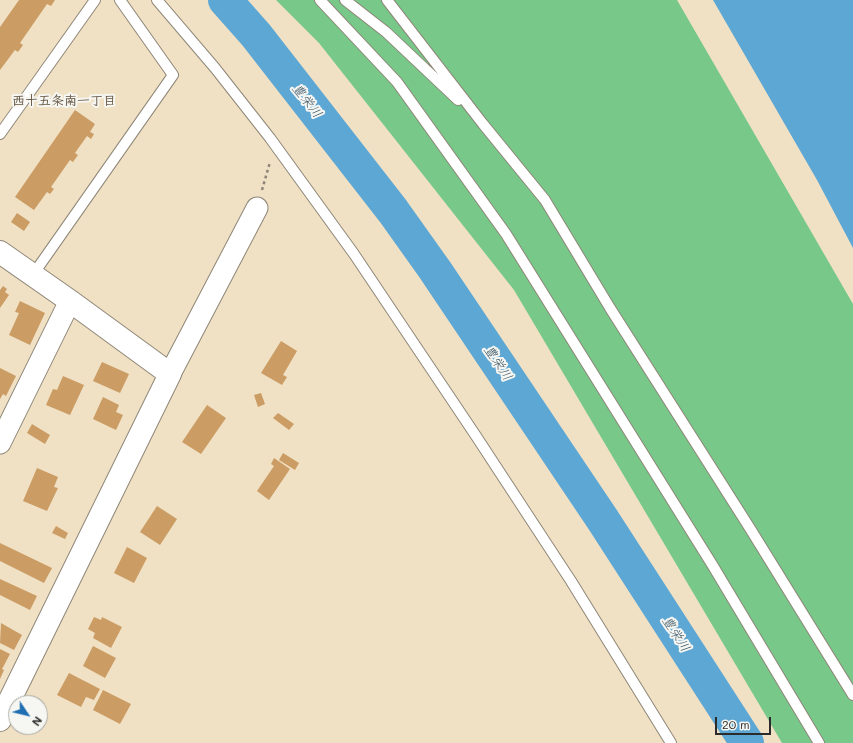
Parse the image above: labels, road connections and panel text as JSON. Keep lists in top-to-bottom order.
{
  "districts": ["西十五条南一丁目"],
  "water": ["豊栄川"],
  "scale_bar": "20 m",
  "north": "bottom right"
}
